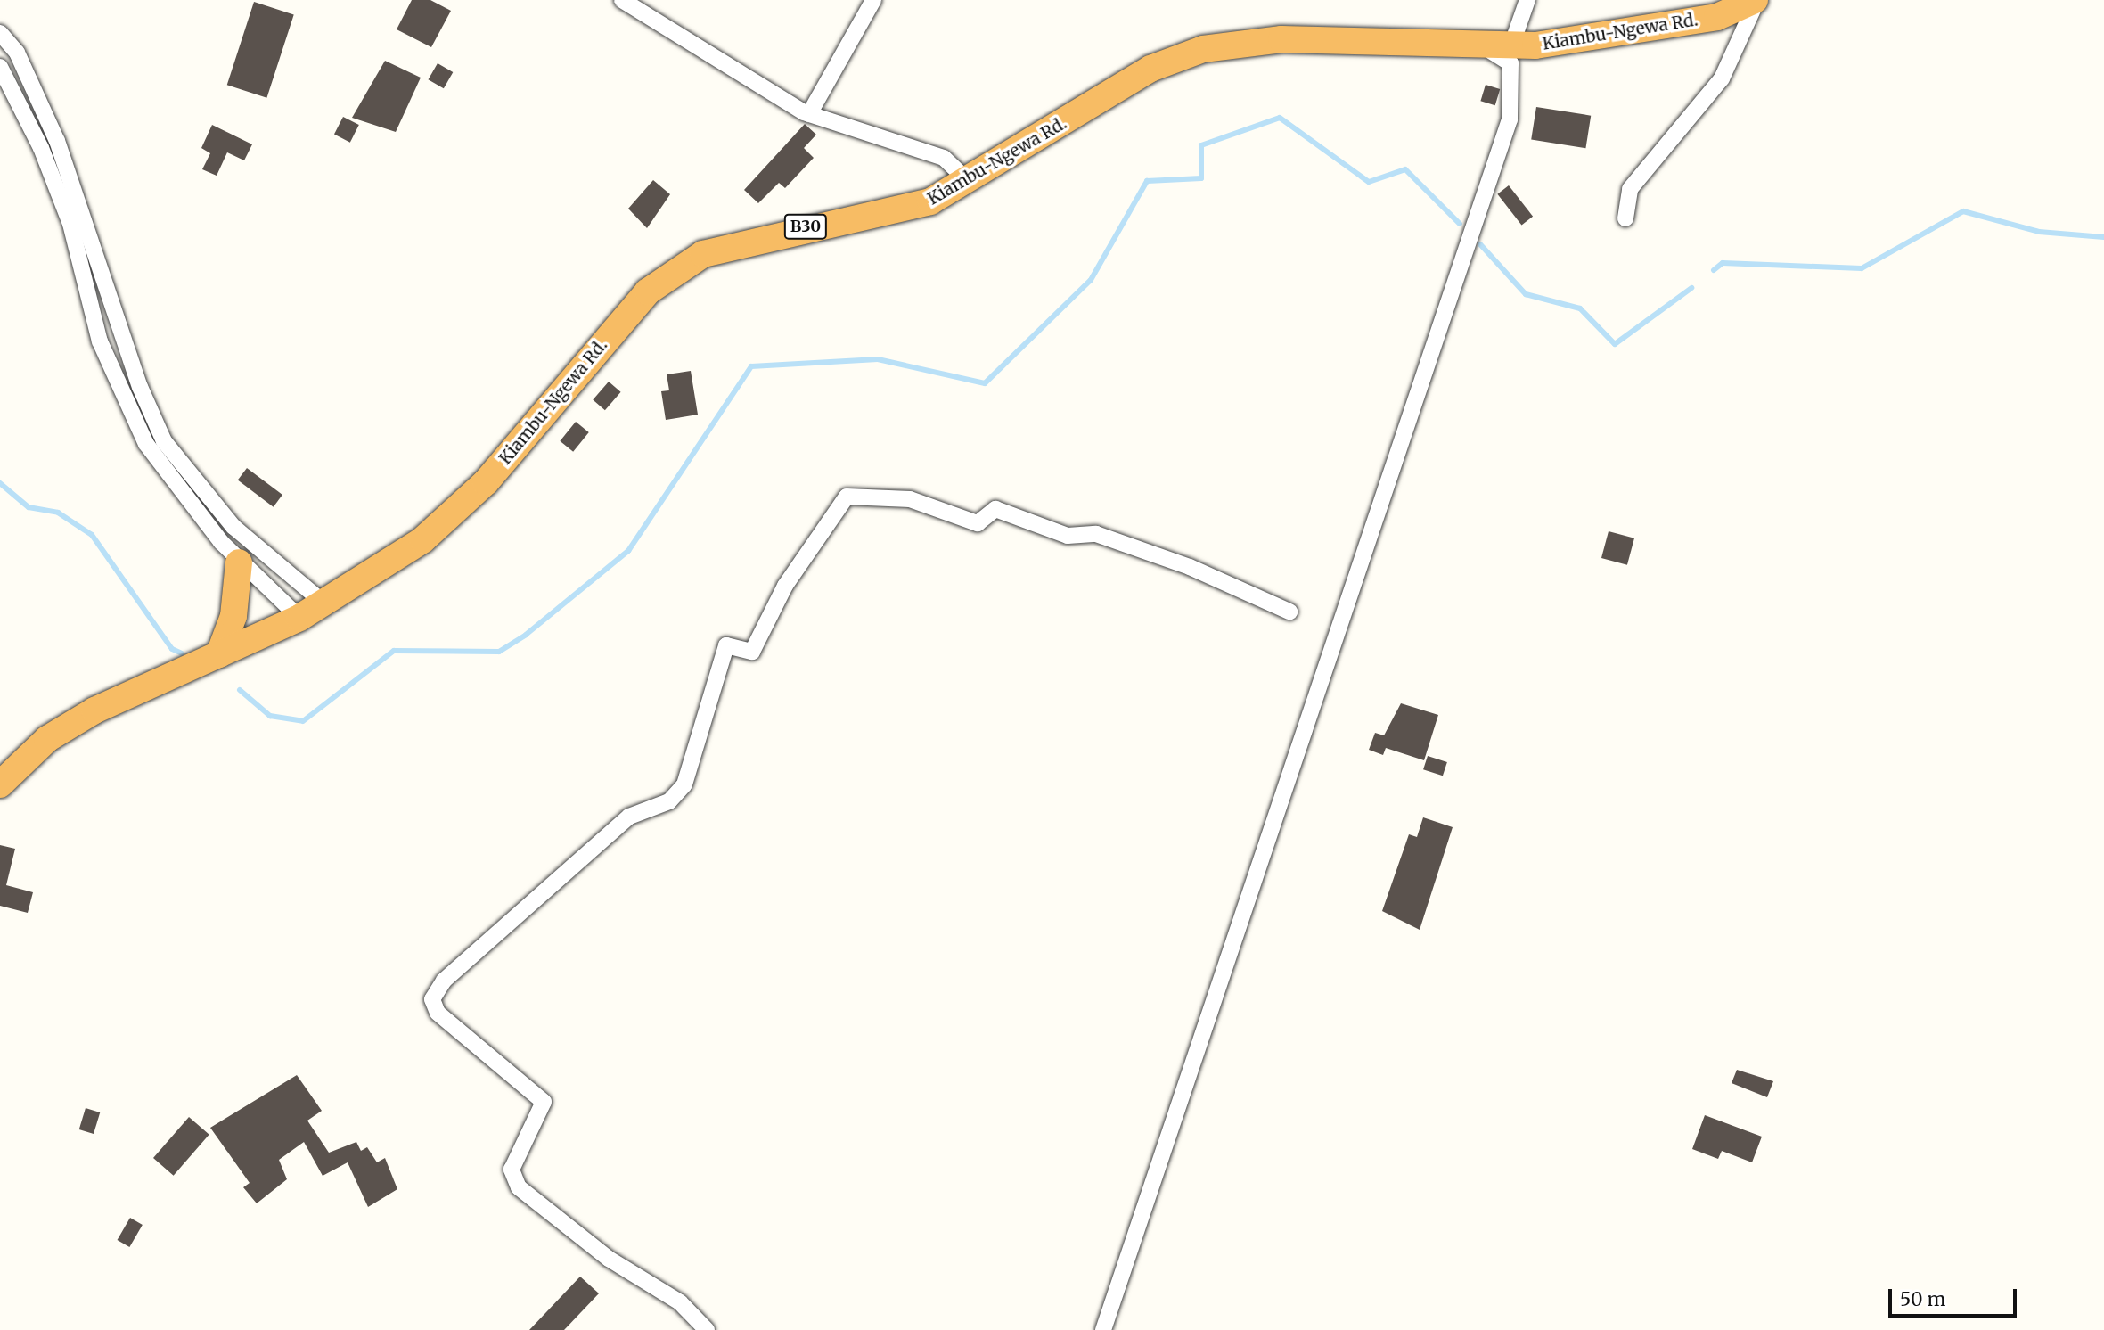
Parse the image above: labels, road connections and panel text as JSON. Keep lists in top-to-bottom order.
{
  "streets": {
    "highway": ["Kiambu-Ngewa Rd.", "B30"]
  },
  "scale_bar": "50 m"
}
